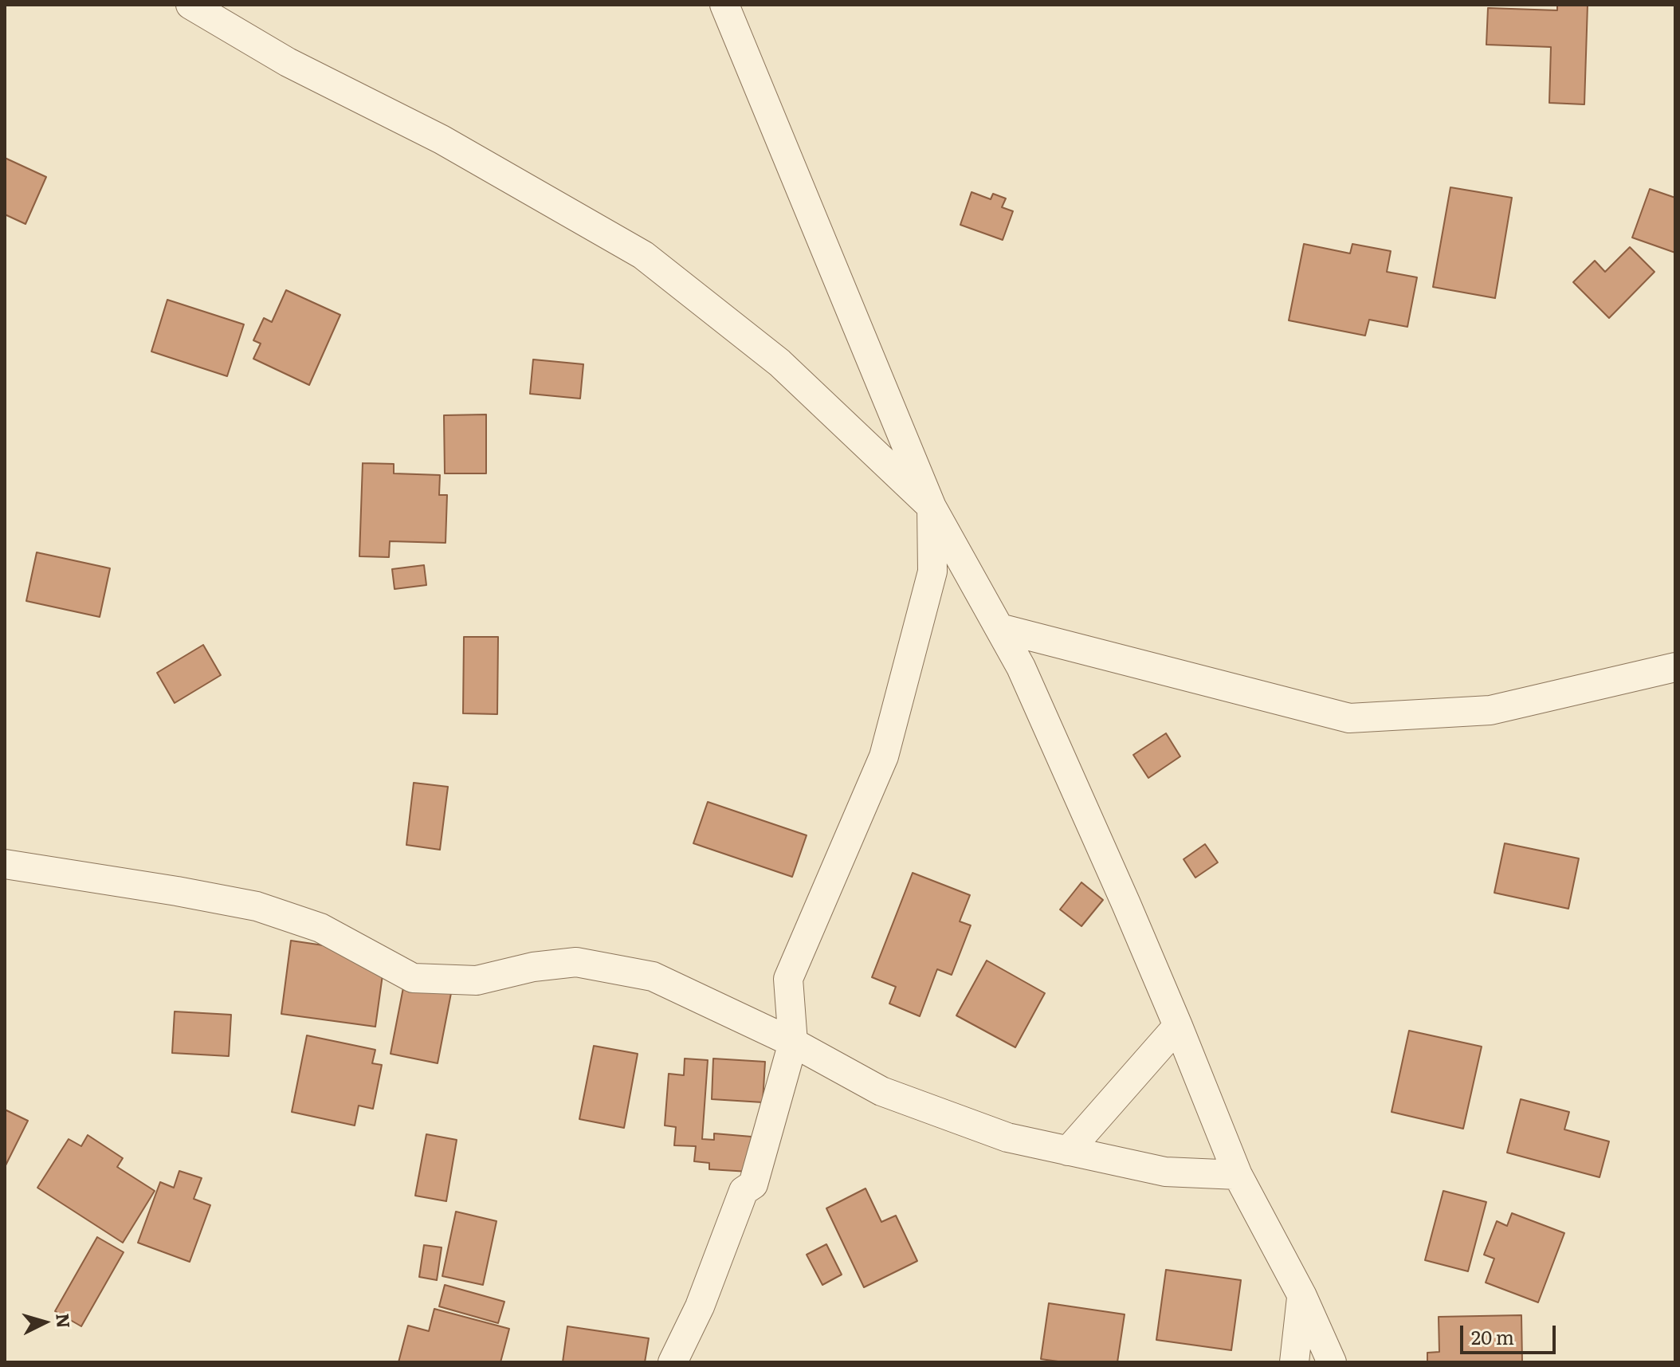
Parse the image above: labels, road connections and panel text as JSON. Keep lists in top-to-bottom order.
{
  "scale_bar": "20 m",
  "north": "right"
}
